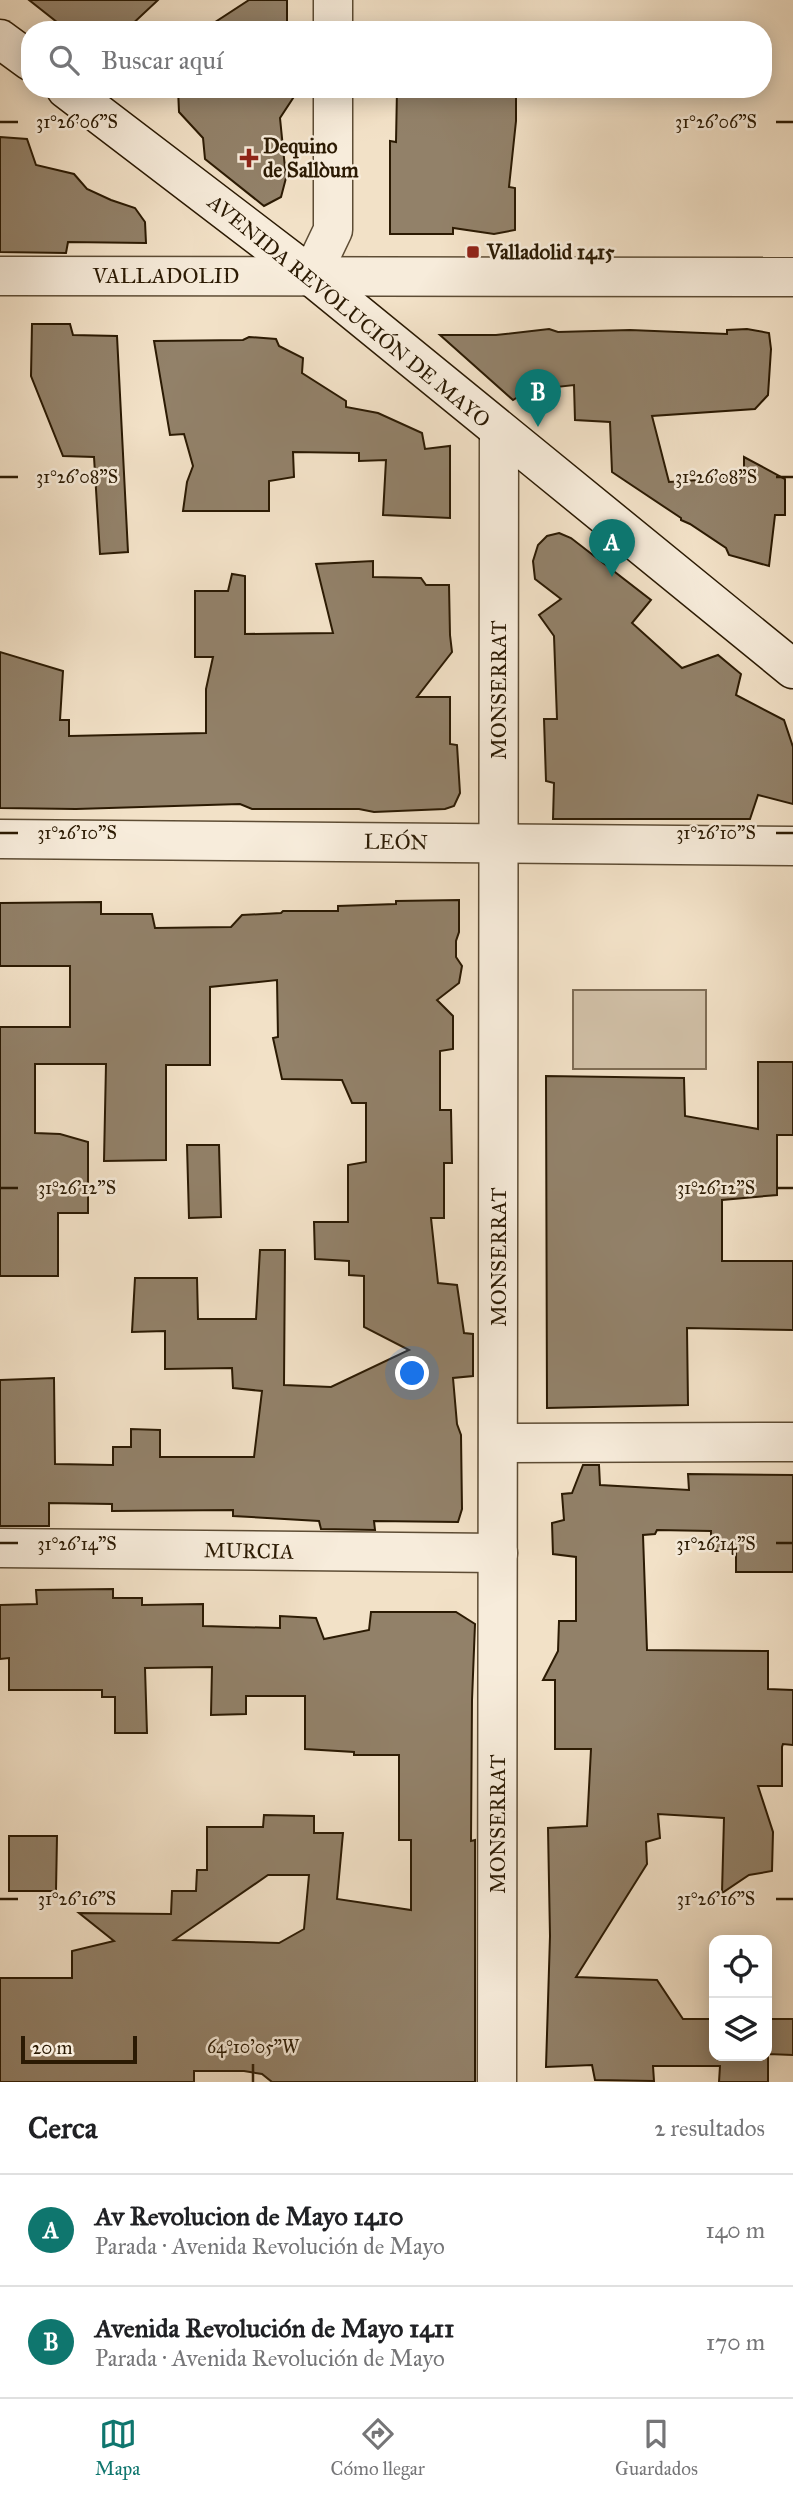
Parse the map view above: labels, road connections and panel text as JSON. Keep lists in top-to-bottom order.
{
  "streets": {
    "street": [
      "VALLADOLID",
      "AVENIDA REVOLUCIÓN DE MAYO",
      "MONSERRAT",
      "LEÓN",
      "MURCIA"
    ]
  },
  "crossings": [
    ["VALLADOLID", "AVENIDA REVOLUCIÓN DE MAYO"],
    ["AVENIDA REVOLUCIÓN DE MAYO", "MONSERRAT"],
    ["MONSERRAT", "LEÓN"],
    ["MONSERRAT", "MURCIA"]
  ],
  "places": {
    "health": ["Dequino de Sallòum"],
    "transit": ["Valladolid 1415"]
  },
  "scale_bar": "20 m",
  "page": {
    "search": "Buscar aquí",
    "pins": ["B", "A"],
    "scale": "20 m",
    "heading": ["Cerca", "2 resultados"],
    "list": [
      {
        "mark": "A",
        "name": "Av Revolucion de Mayo 1410",
        "note": "Parada · Avenida Revolución de Mayo",
        "value": "140 m"
      },
      {
        "mark": "B",
        "name": "Avenida Revolución de Mayo 1411",
        "note": "Parada · Avenida Revolución de Mayo",
        "value": "170 m"
      }
    ],
    "nav": ["Mapa", "Cómo llegar", "Guardados"]
  },
  "coordinates": [
    "31°26'06\"S",
    "31°26'08\"S",
    "31°26'10\"S",
    "31°26'12\"S",
    "31°26'14\"S",
    "31°26'16\"S",
    "64°10'05\"W"
  ]
}
